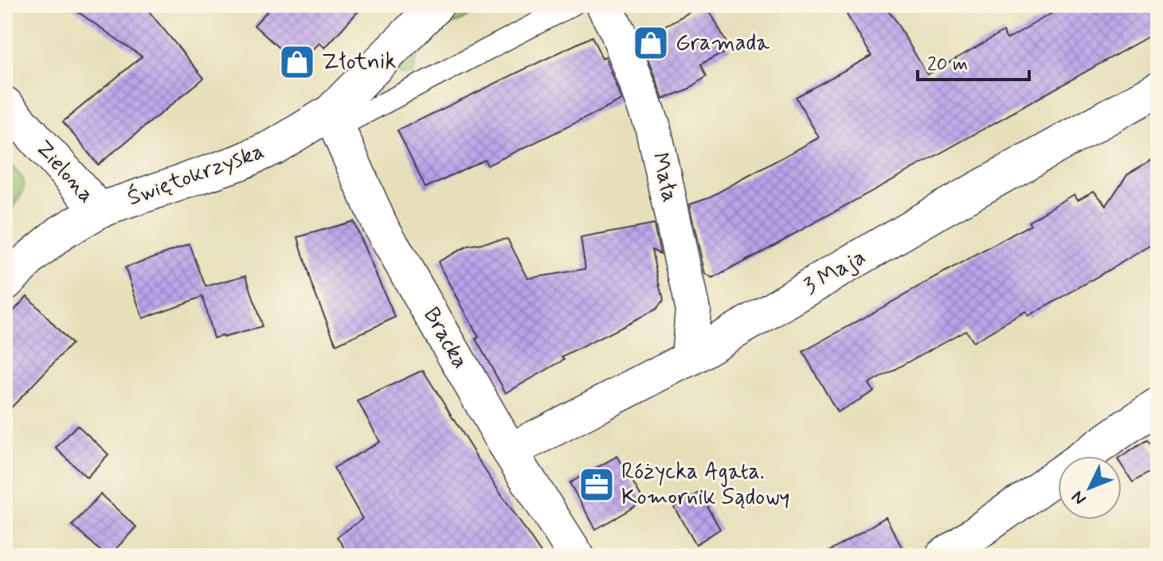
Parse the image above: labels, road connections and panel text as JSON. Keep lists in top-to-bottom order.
{
  "streets": {
    "street": [
      "Zielona",
      "Świętokrzyska",
      "Mała",
      "3 Maja",
      "Bracka"
    ]
  },
  "crossings": [
    ["Zielona", "Świętokrzyska"],
    ["Świętokrzyska", "Bracka"],
    ["Mała", "3 Maja"],
    ["3 Maja", "Bracka"]
  ],
  "places": {
    "shop": ["Gramada", "Złotnik"],
    "office": ["Różycka Agata. Komornik Sądowy"]
  },
  "scale_bar": "20 m",
  "north": "bottom left"
}
